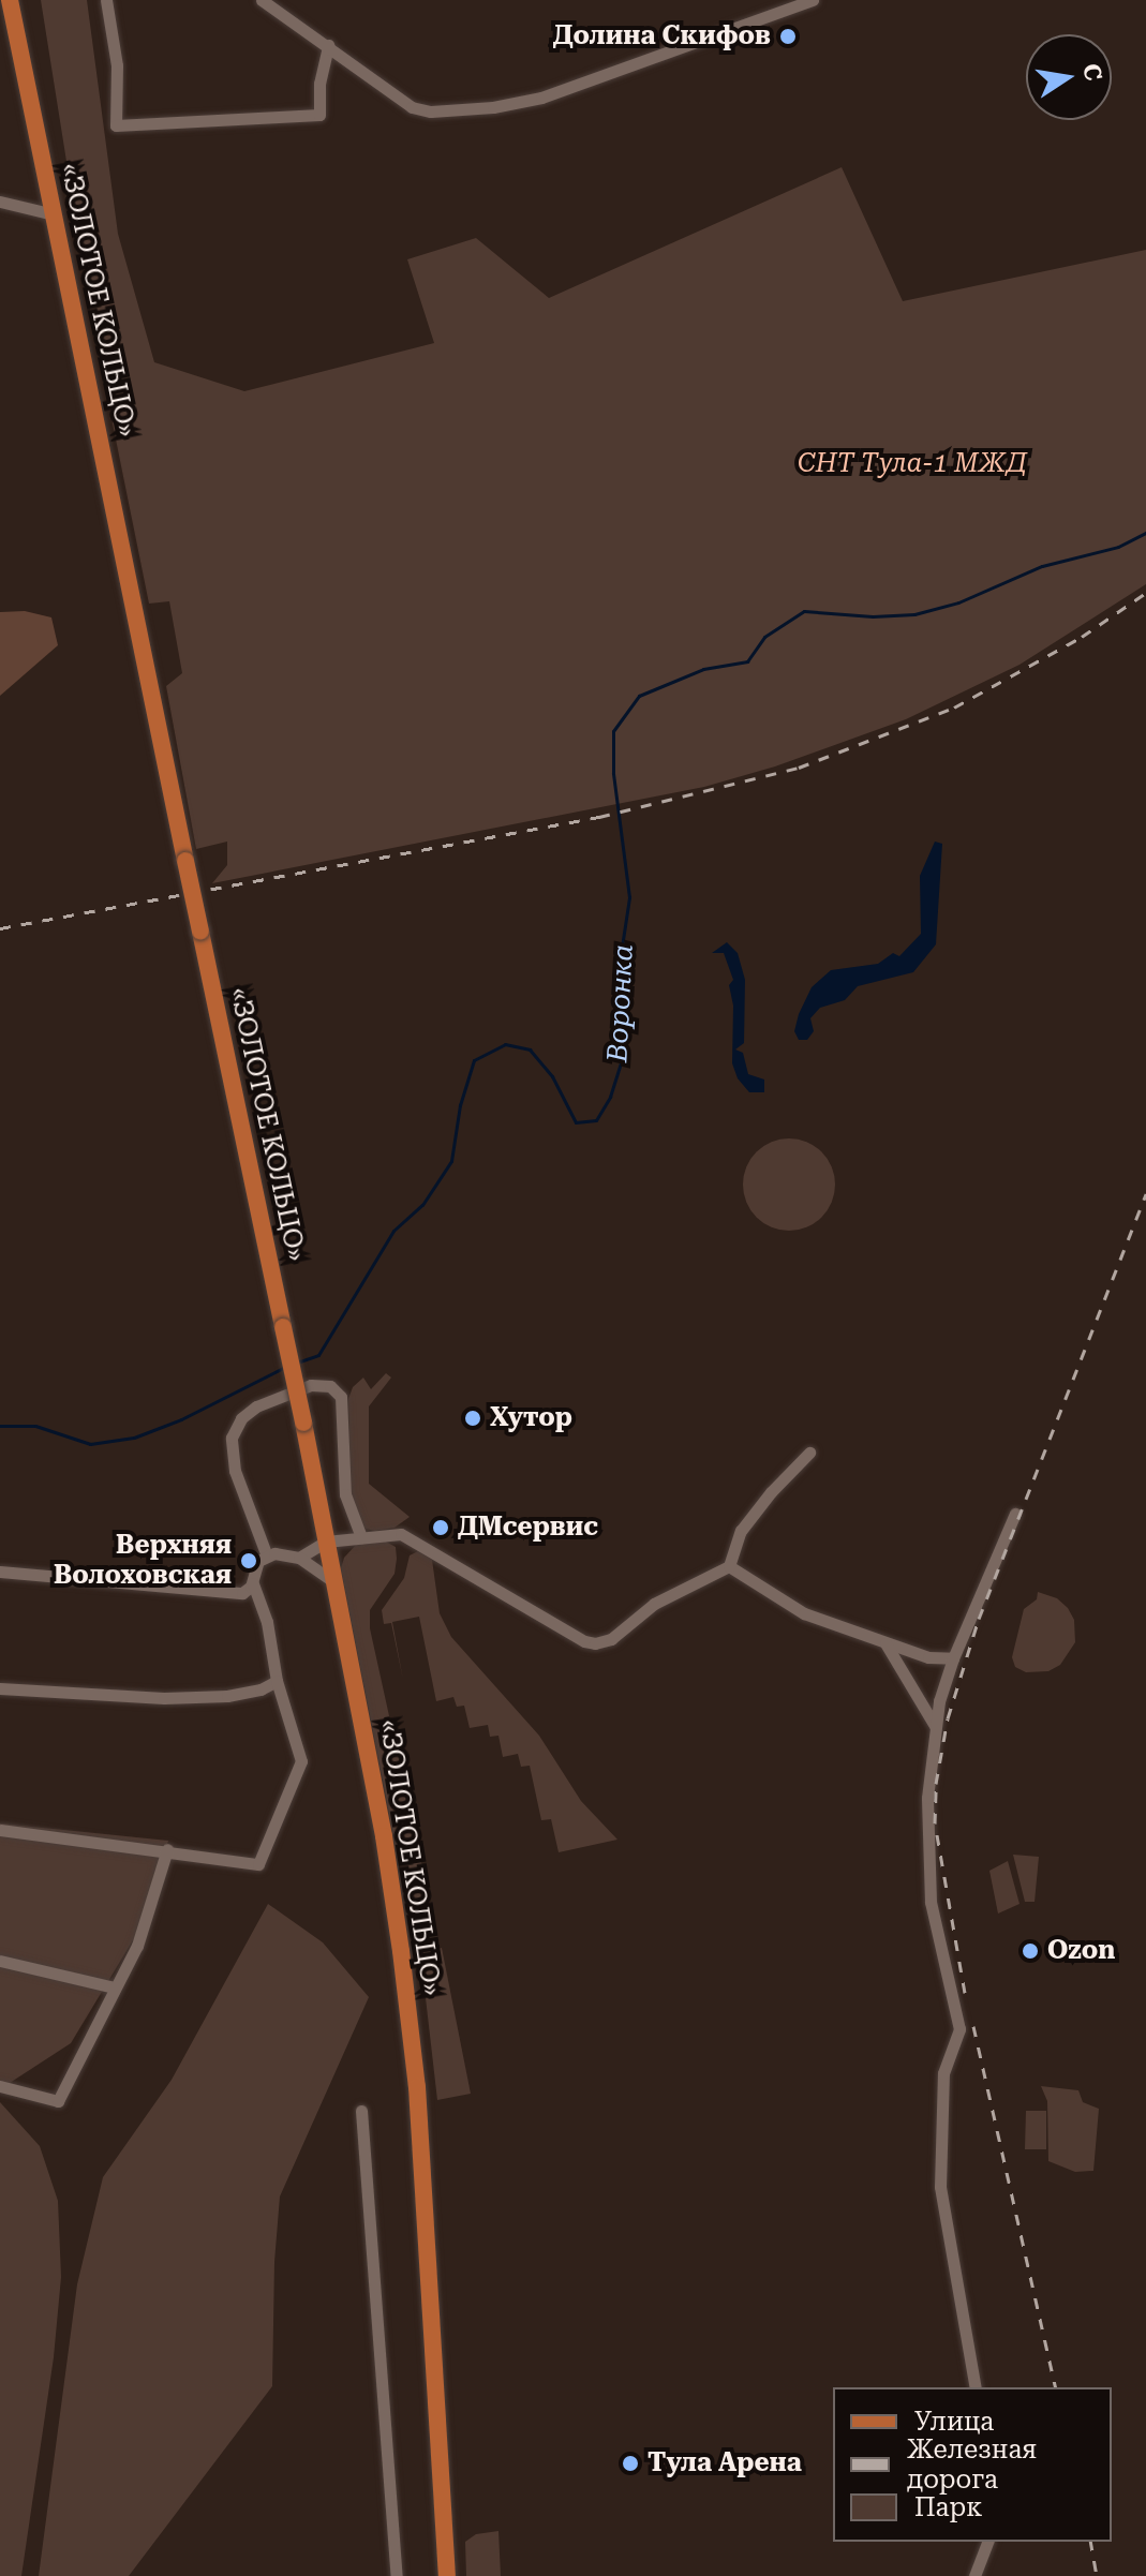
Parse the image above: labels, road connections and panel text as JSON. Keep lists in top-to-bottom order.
{
  "streets": {
    "main road": ["«ЗОЛОТОЕ КОЛЬЦО»"]
  },
  "water": ["Воронка"],
  "parks": ["СНТ Тула-1 МЖД"],
  "places": [
    "Долина Скифов",
    "Хутор",
    "ДМсервис",
    "Верхняя Волоховская",
    "Ozon",
    "Тула Арена"
  ],
  "legend": ["Улица", "Железная дорога", "Парк"],
  "north": "right"
}
